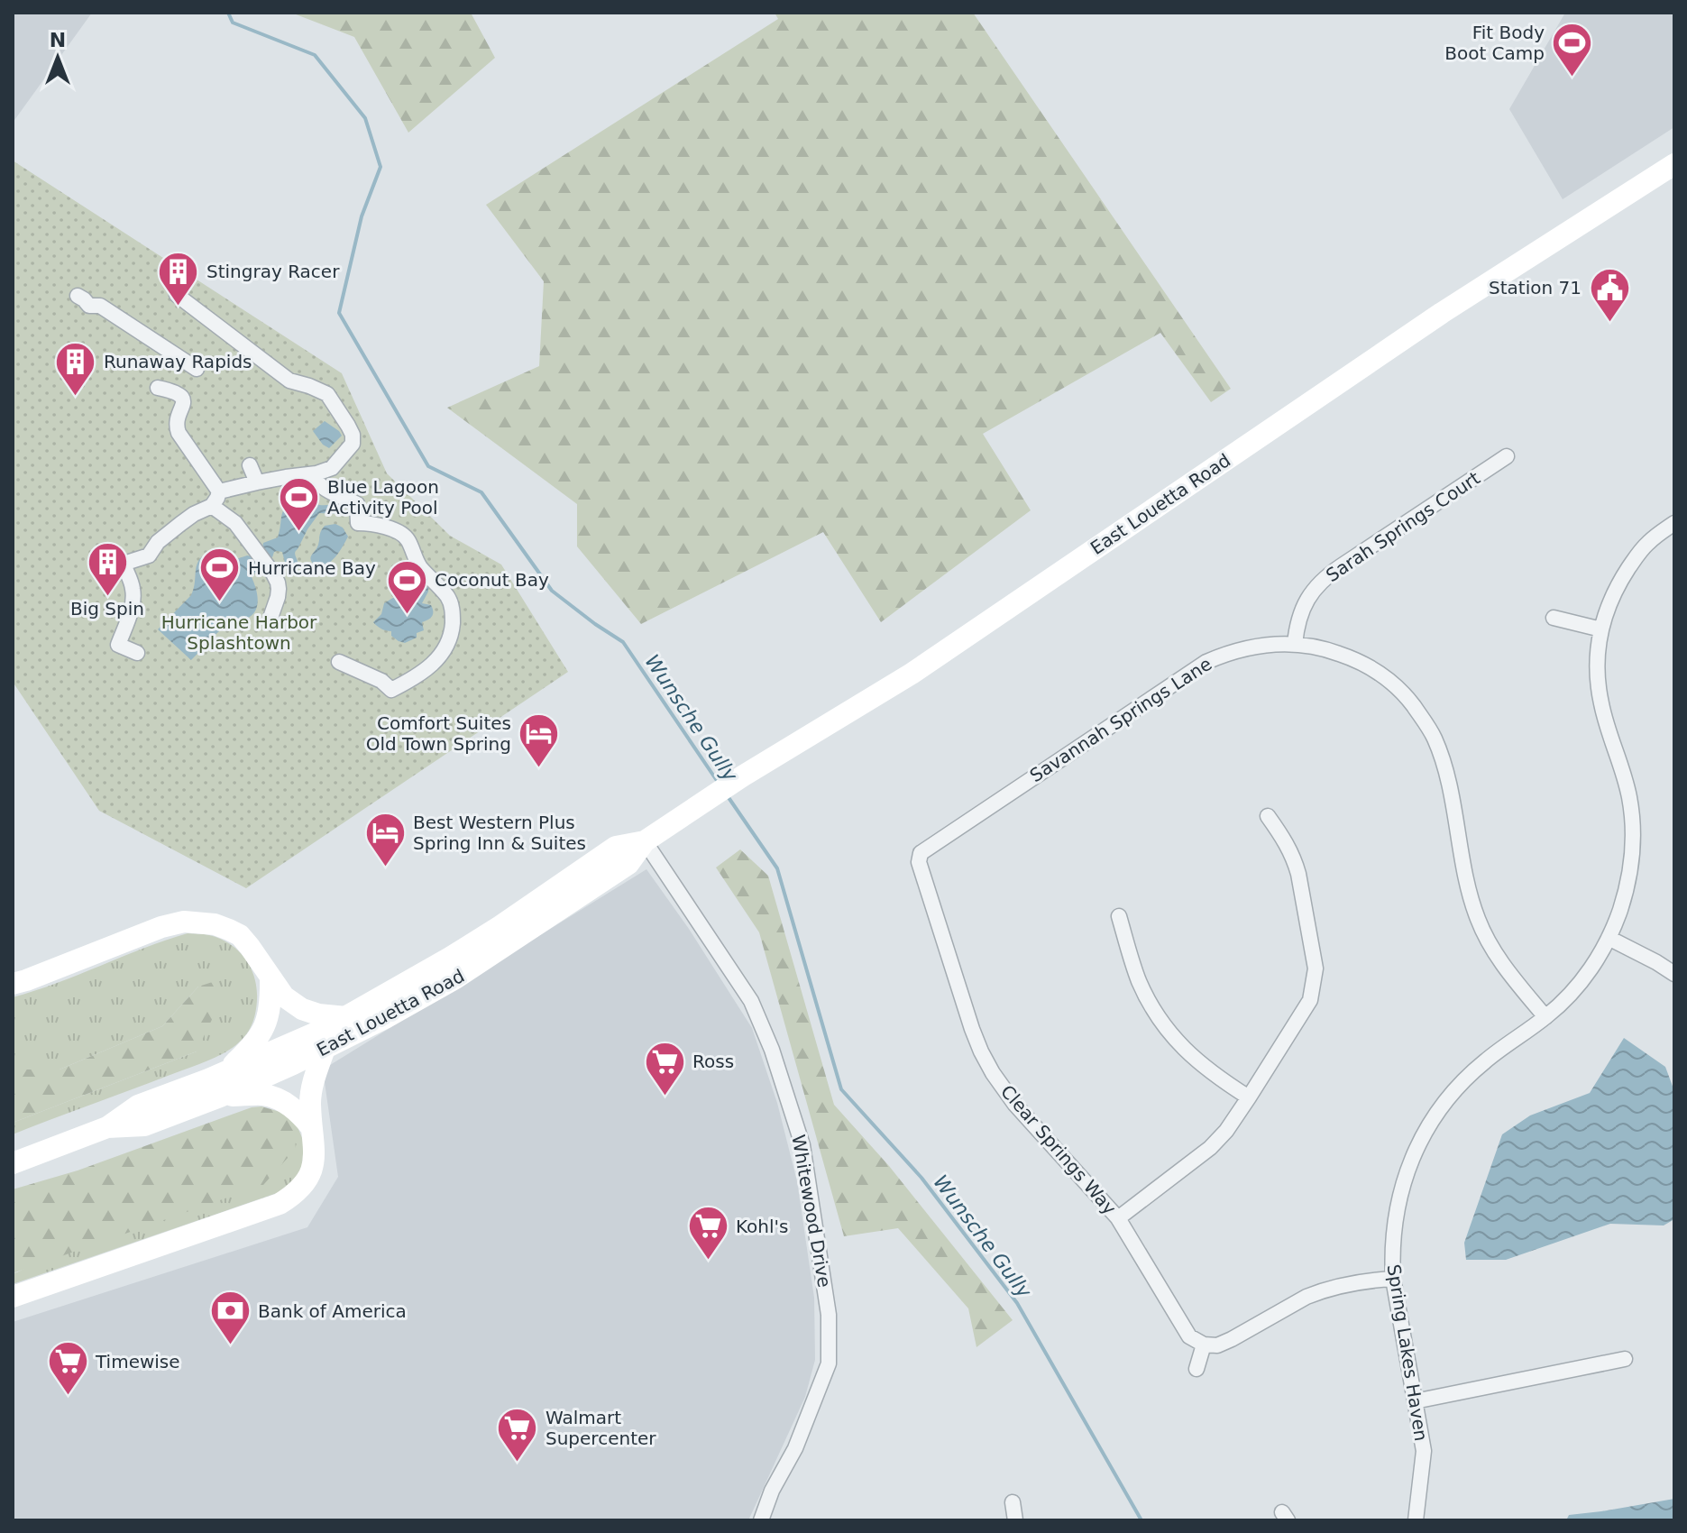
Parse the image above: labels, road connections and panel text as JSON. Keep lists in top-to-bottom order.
{
  "streets": {
    "main road": ["East Louetta Road"],
    "street": [
      "Sarah Springs Court",
      "Savannah Springs Lane",
      "Clear Springs Way",
      "Whitewood Drive",
      "Spring Lakes Haven"
    ]
  },
  "crossings": [
    ["East Louetta Road", "Whitewood Drive"],
    ["Sarah Springs Court", "Savannah Springs Lane"],
    ["Savannah Springs Lane", "Clear Springs Way"],
    ["Savannah Springs Lane", "Spring Lakes Haven"]
  ],
  "water": ["Wunsche Gully"],
  "parks": ["Hurricane Harbor Splashtown"],
  "places": {
    "sports": [
      "Fit Body Boot Camp",
      "Blue Lagoon Activity Pool",
      "Hurricane Bay",
      "Coconut Bay"
    ],
    "building": ["Stingray Racer", "Runaway Rapids", "Big Spin"],
    "public building": ["Station 71"],
    "hotel": ["Comfort Suites Old Town Spring", "Best Western Plus Spring Inn & Suites"],
    "supermarket": [
      "Ross",
      "Kohl's",
      "Timewise",
      "Walmart Supercenter"
    ],
    "bank": ["Bank of America"]
  },
  "north": "top"
}
